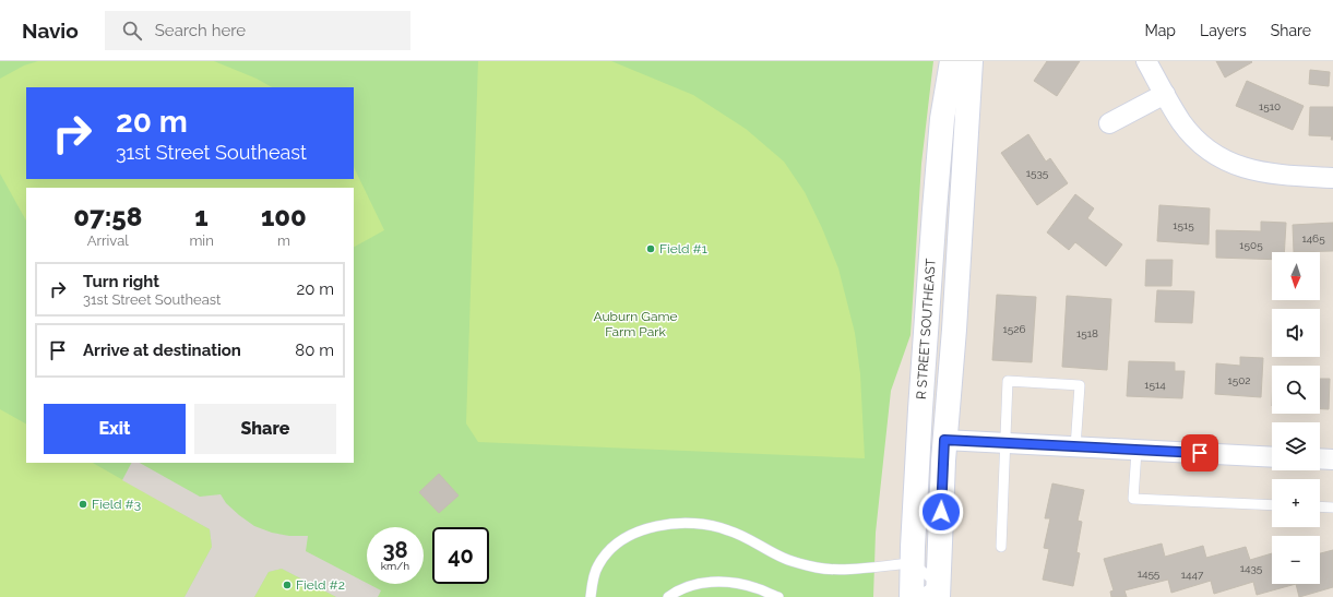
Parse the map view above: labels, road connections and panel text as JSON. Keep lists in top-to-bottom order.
{
  "streets": {
    "street": ["R STREET SOUTHEAST"]
  },
  "parks": ["Auburn Game Farm Park"],
  "places": ["Field #1", "Field #3", "Field #2"],
  "house_numbers": [
    "1510",
    "1535",
    "1515",
    "1465",
    "1505",
    "1526",
    "1518",
    "1502",
    "1514",
    "1435",
    "1455",
    "1447"
  ],
  "north": "bottom",
  "page": {
    "header": "Navio",
    "search": "Search here",
    "nav": ["Map", "Layers", "Share"],
    "turn": ["20 m", "31st Street Southeast"],
    "eta": [
      "07:58",
      "Arrival",
      "1",
      "min",
      "100",
      "m"
    ],
    "map_buttons": ["+", "−"],
    "list": [
      {
        "name": "Turn right",
        "note": "31st Street Southeast",
        "value": "20 m"
      },
      {
        "name": "Arrive at destination",
        "value": "80 m"
      }
    ],
    "buttons": ["Exit", "Share"],
    "speed": "38 km/h",
    "limit": "40"
  }
}
